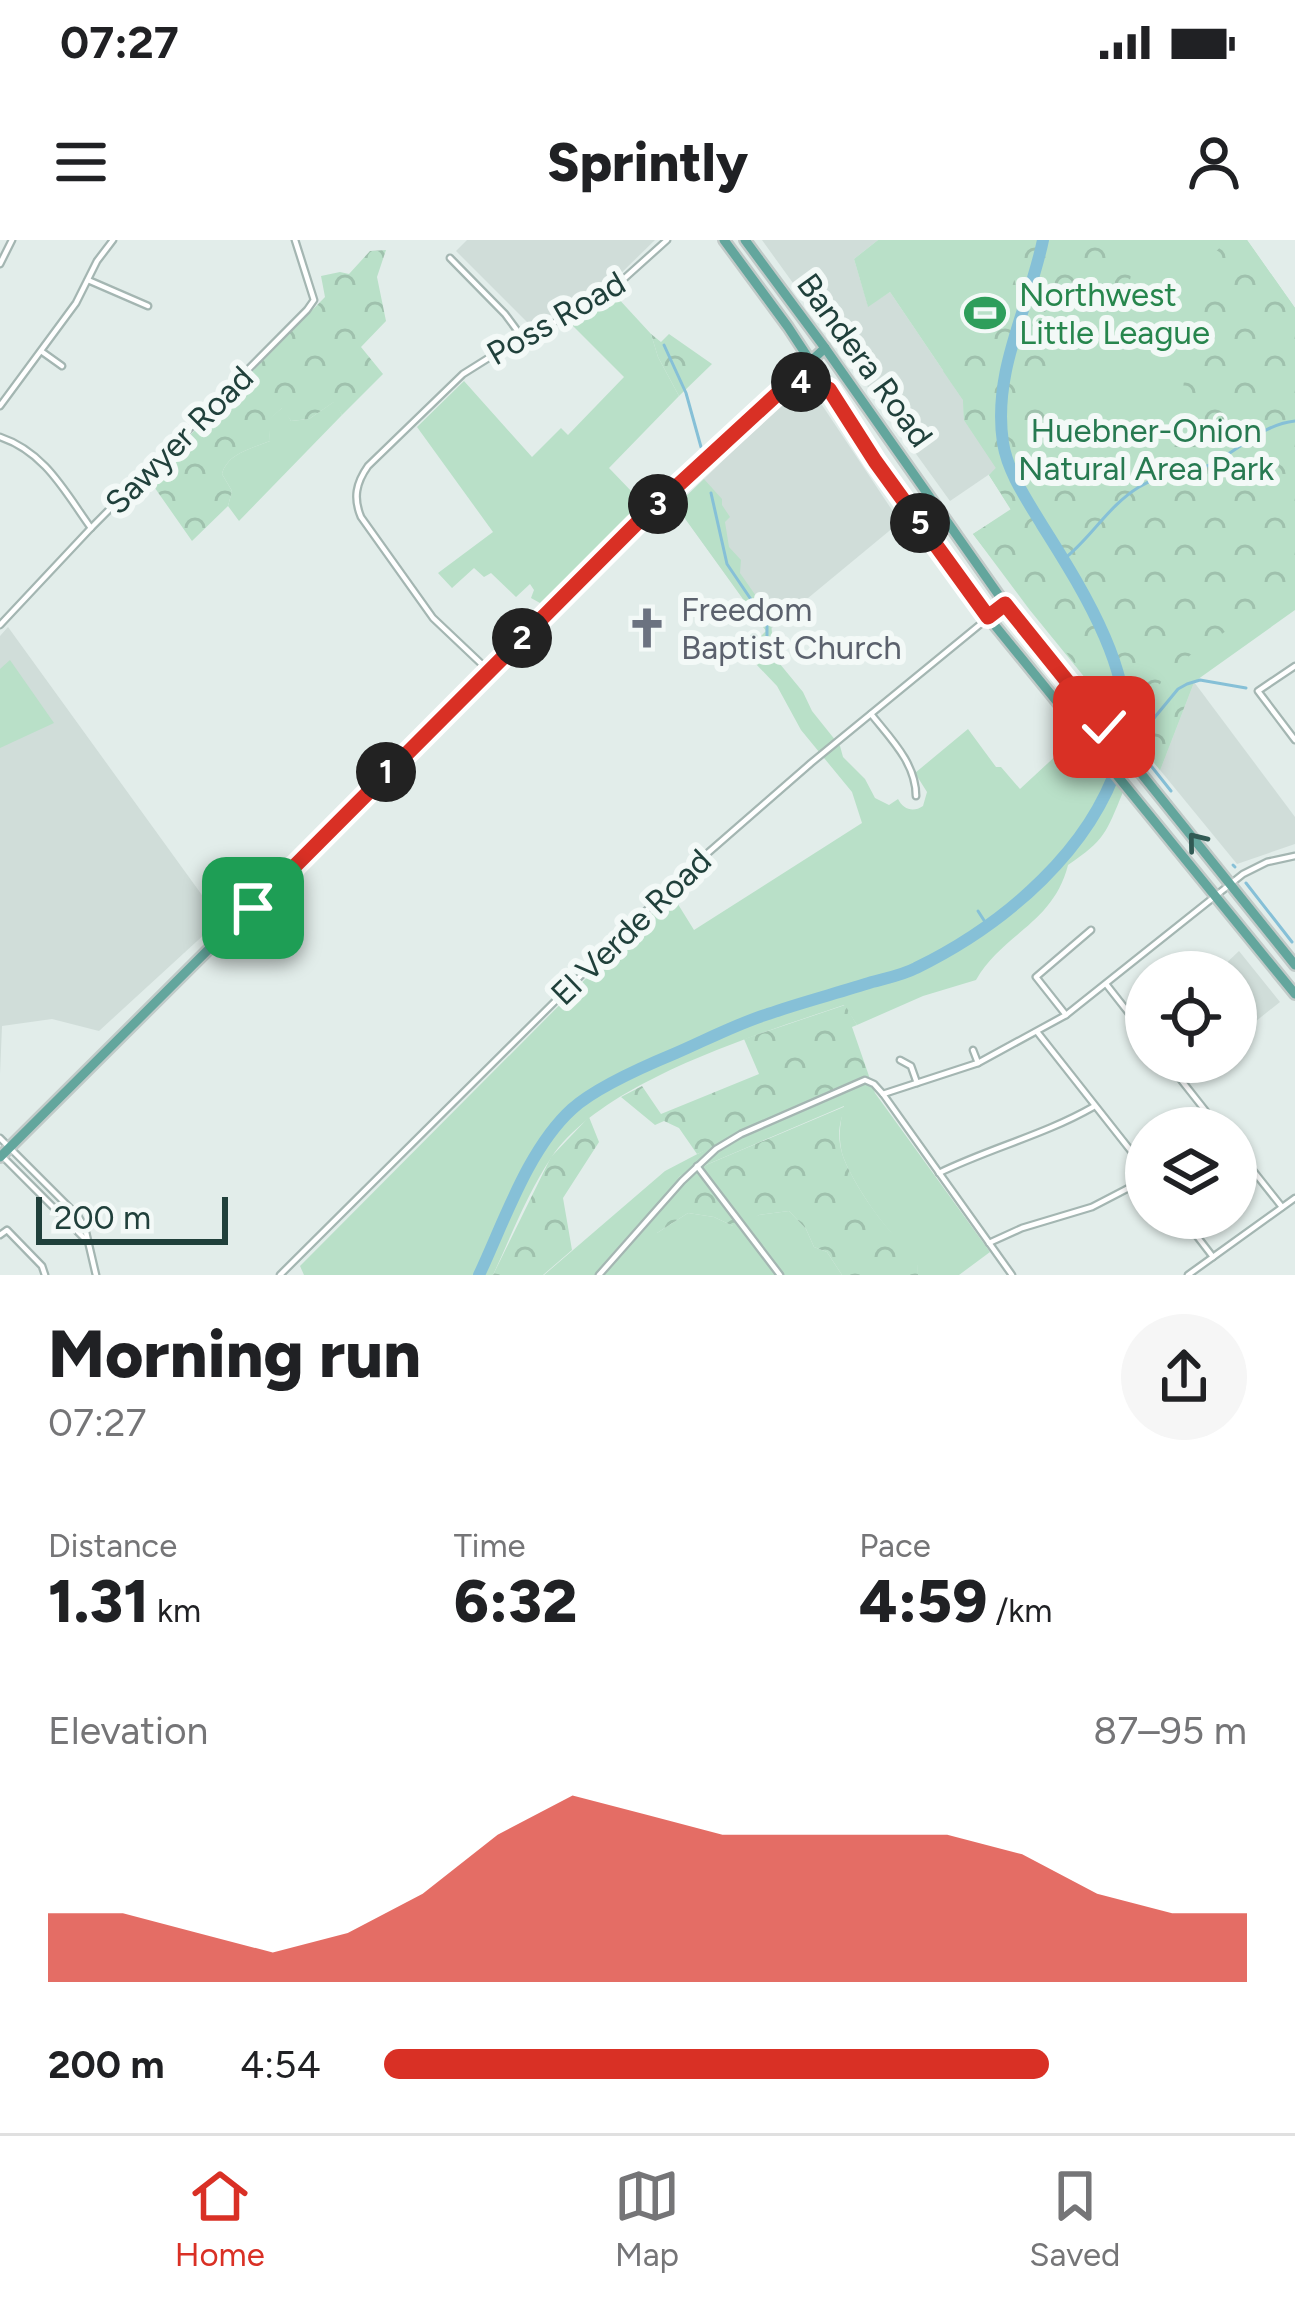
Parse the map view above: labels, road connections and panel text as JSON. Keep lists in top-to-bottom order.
{
  "streets": {
    "main road": ["Bandera Road"],
    "street": ["Poss Road", "Sawyer Road", "El Verde Road"]
  },
  "crossings": [
    ["Bandera Road", "El Verde Road"]
  ],
  "parks": ["Huebner-Onion Natural Area Park"],
  "places": {
    "sports": ["Northwest Little League"],
    "church": ["Freedom Baptist Church"]
  },
  "scale_bar": "200 m",
  "page": {
    "status": "07:27",
    "header": "Sprintly",
    "pins": [
      "4",
      "3",
      "5",
      "2",
      "1"
    ],
    "scale": "200 m",
    "heading": ["Morning run", "07:27"],
    "stats": [
      ["Distance", "1.31 km"],
      ["Time", "6:32"],
      ["Pace", "4:59 /km"]
    ],
    "chart": ["Elevation", "87–95 m"],
    "list": [
      {
        "name": "200 m",
        "note": "4:54"
      }
    ],
    "tabs": ["Home", "Map", "Saved"]
  }
}
